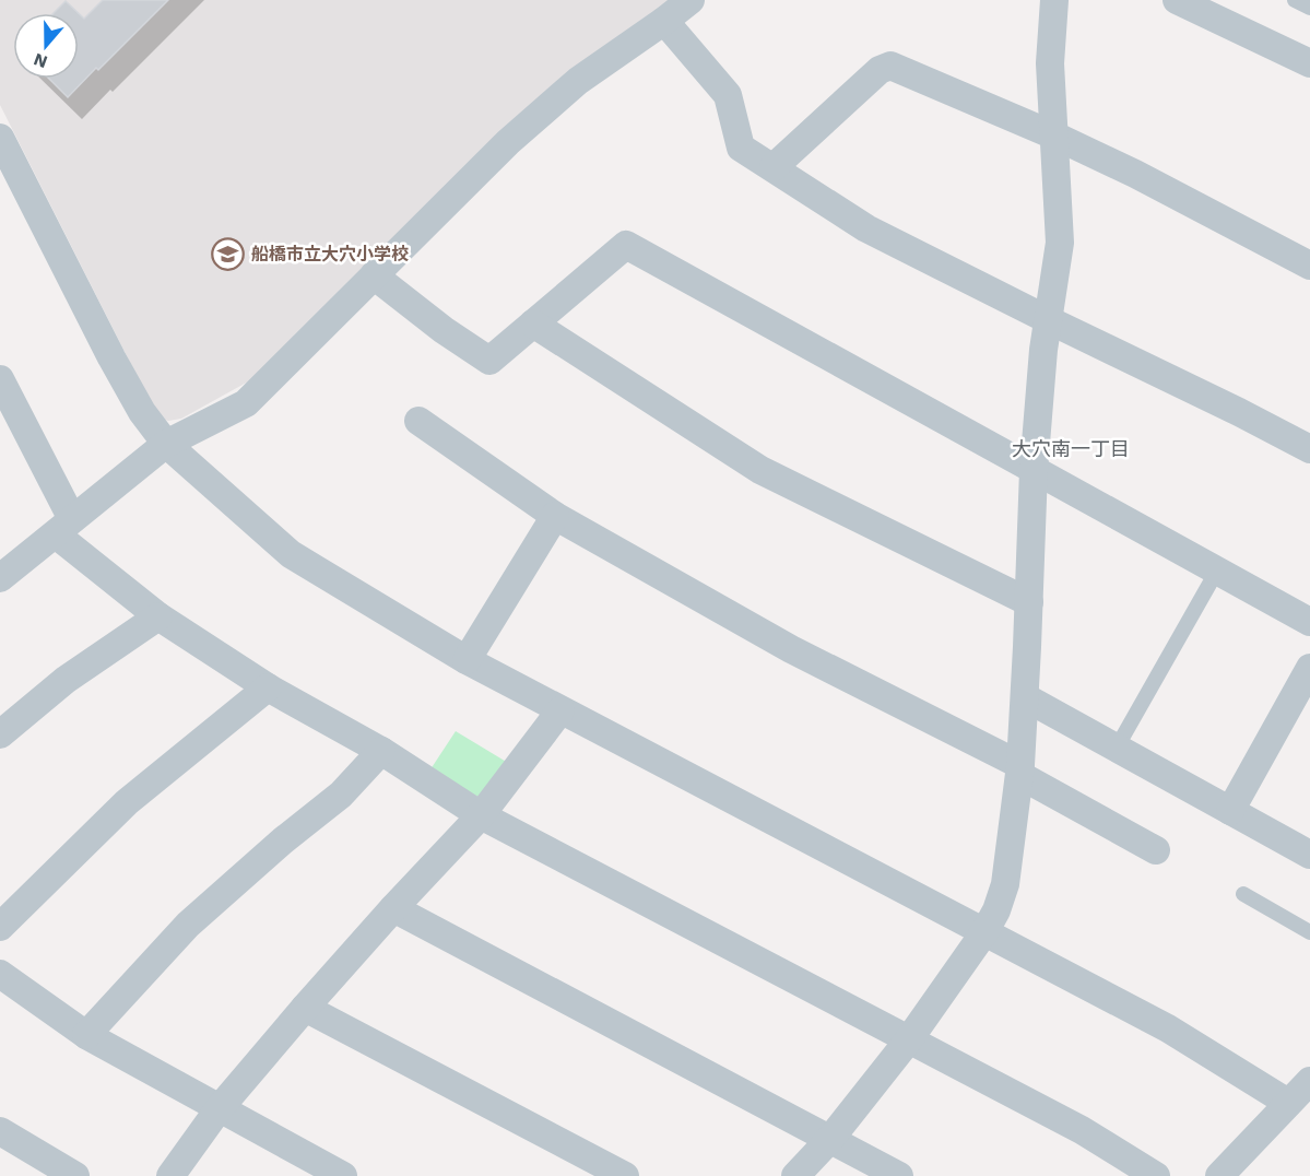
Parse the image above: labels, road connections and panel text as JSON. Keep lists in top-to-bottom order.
{
  "districts": ["大穴南一丁目"],
  "places": {
    "school or university": ["船橋市立大穴小学校"]
  },
  "north": "bottom"
}
